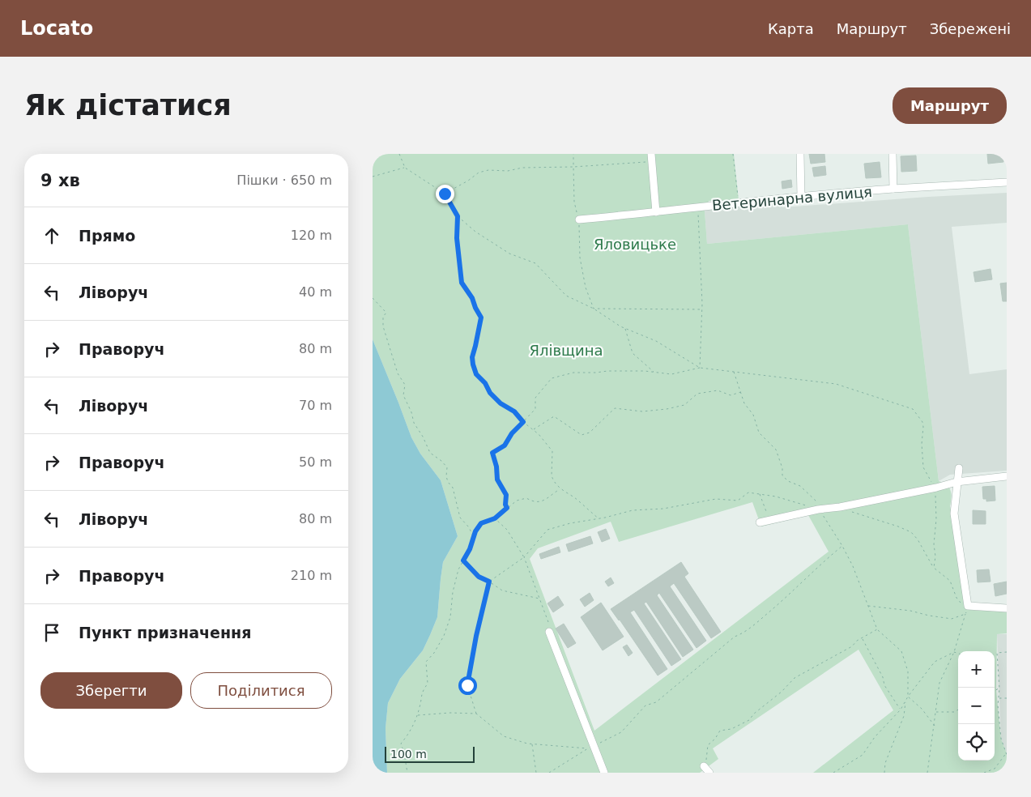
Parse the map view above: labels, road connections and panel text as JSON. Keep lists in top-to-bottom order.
{
  "streets": {
    "street": ["Ветеринарна вулиця"]
  },
  "parks": ["Яловицьке", "Ялівщина"],
  "scale_bar": "100 m",
  "page": {
    "header": "Locato",
    "nav": ["Карта", "Маршрут", "Збережені"],
    "buttons": [
      "Маршрут",
      ["Зберегти", "Поділитися"]
    ],
    "title": "Як дістатися",
    "heading": ["9 хв", "Пішки · 650 m"],
    "list": [
      ["Прямо", "120 m"],
      ["Ліворуч", "40 m"],
      ["Праворуч", "80 m"],
      ["Ліворуч", "70 m"],
      ["Праворуч", "50 m"],
      ["Ліворуч", "80 m"],
      ["Праворуч", "210 m"],
      "Пункт призначення"
    ],
    "map_buttons": ["+", "−"],
    "scale": "100 m"
  }
}
